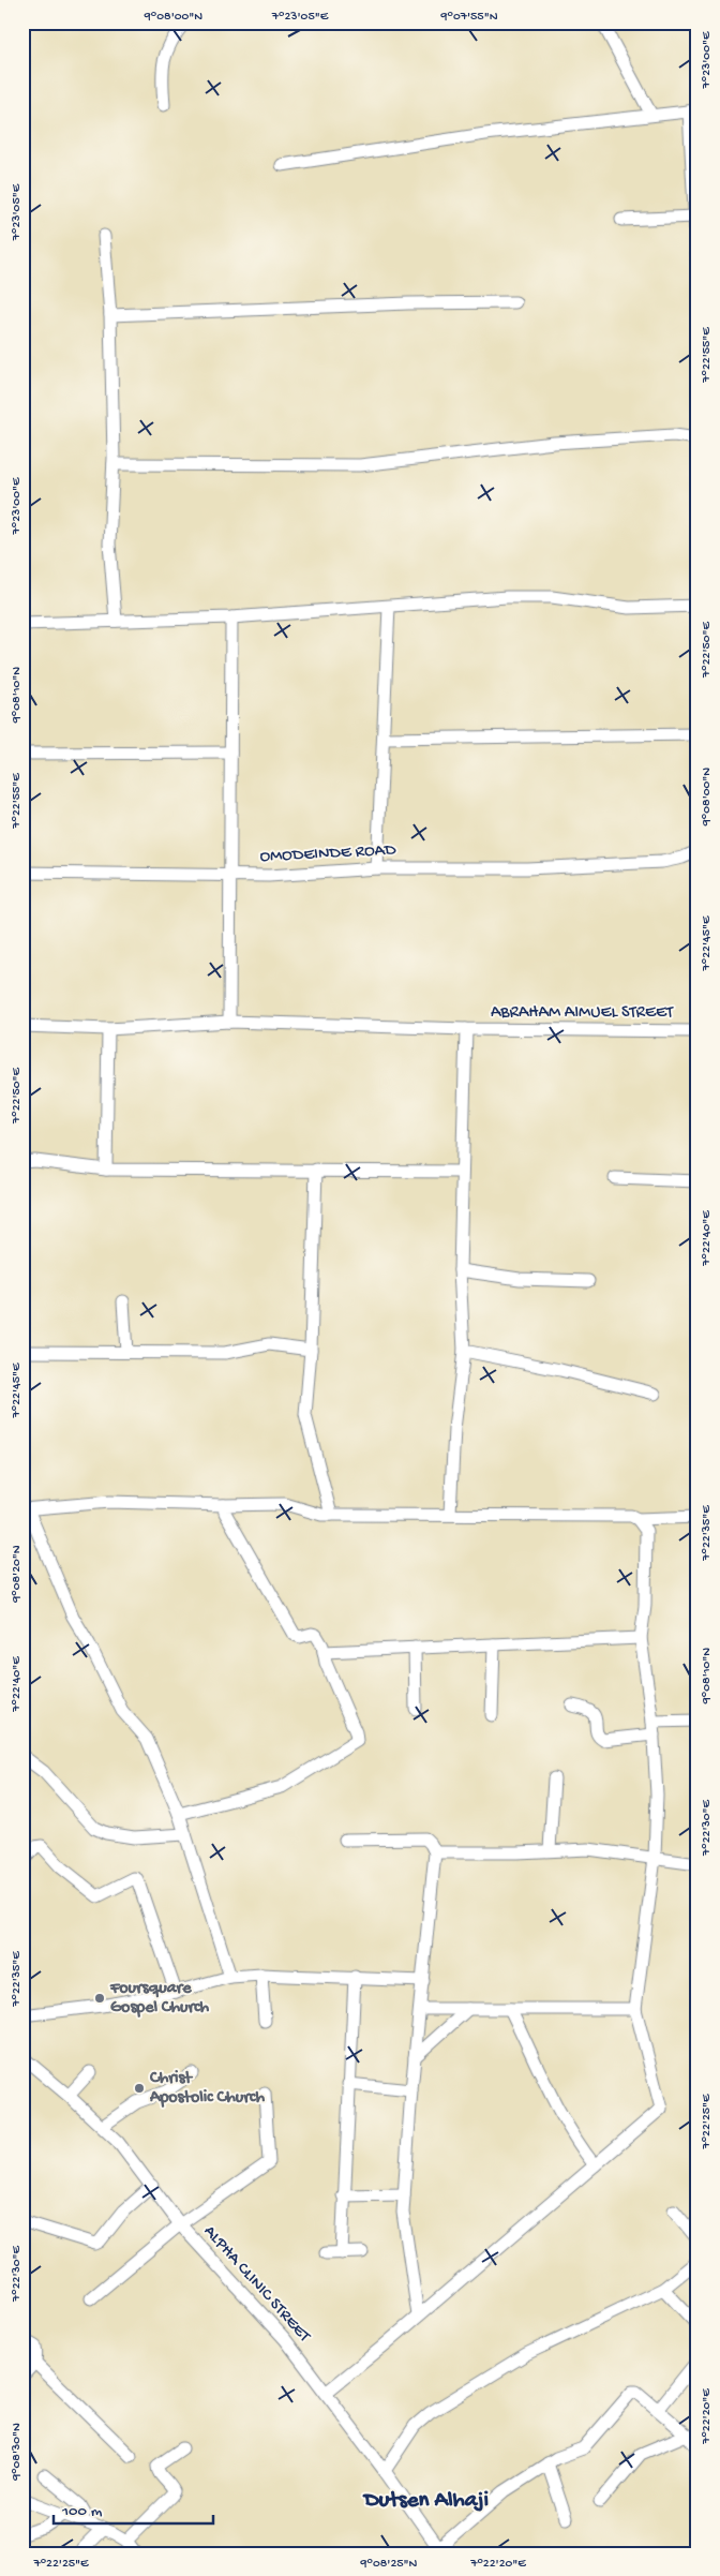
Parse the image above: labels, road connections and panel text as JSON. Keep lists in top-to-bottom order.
{
  "streets": {
    "street": ["OMODEINDE ROAD", "ABRAHAM AIMUEL STREET", "ALPHA CLINIC STREET"]
  },
  "districts": ["Dutsen Alhaji"],
  "places": ["Foursquare Gospel Church", "Christ Apostolic Church"],
  "scale_bar": "100 m",
  "coordinates": [
    "9°08'00\"N",
    "7°23'05\"E",
    "9°07'55\"N",
    "7°23'00\"E",
    "7°22'55\"E",
    "7°22'50\"E",
    "9°08'10\"N",
    "7°22'45\"E",
    "7°22'40\"E",
    "7°22'35\"E",
    "9°08'20\"N",
    "7°22'30\"E",
    "7°22'25\"E",
    "7°22'20\"E",
    "9°08'30\"N",
    "9°08'25\"N"
  ]
}
